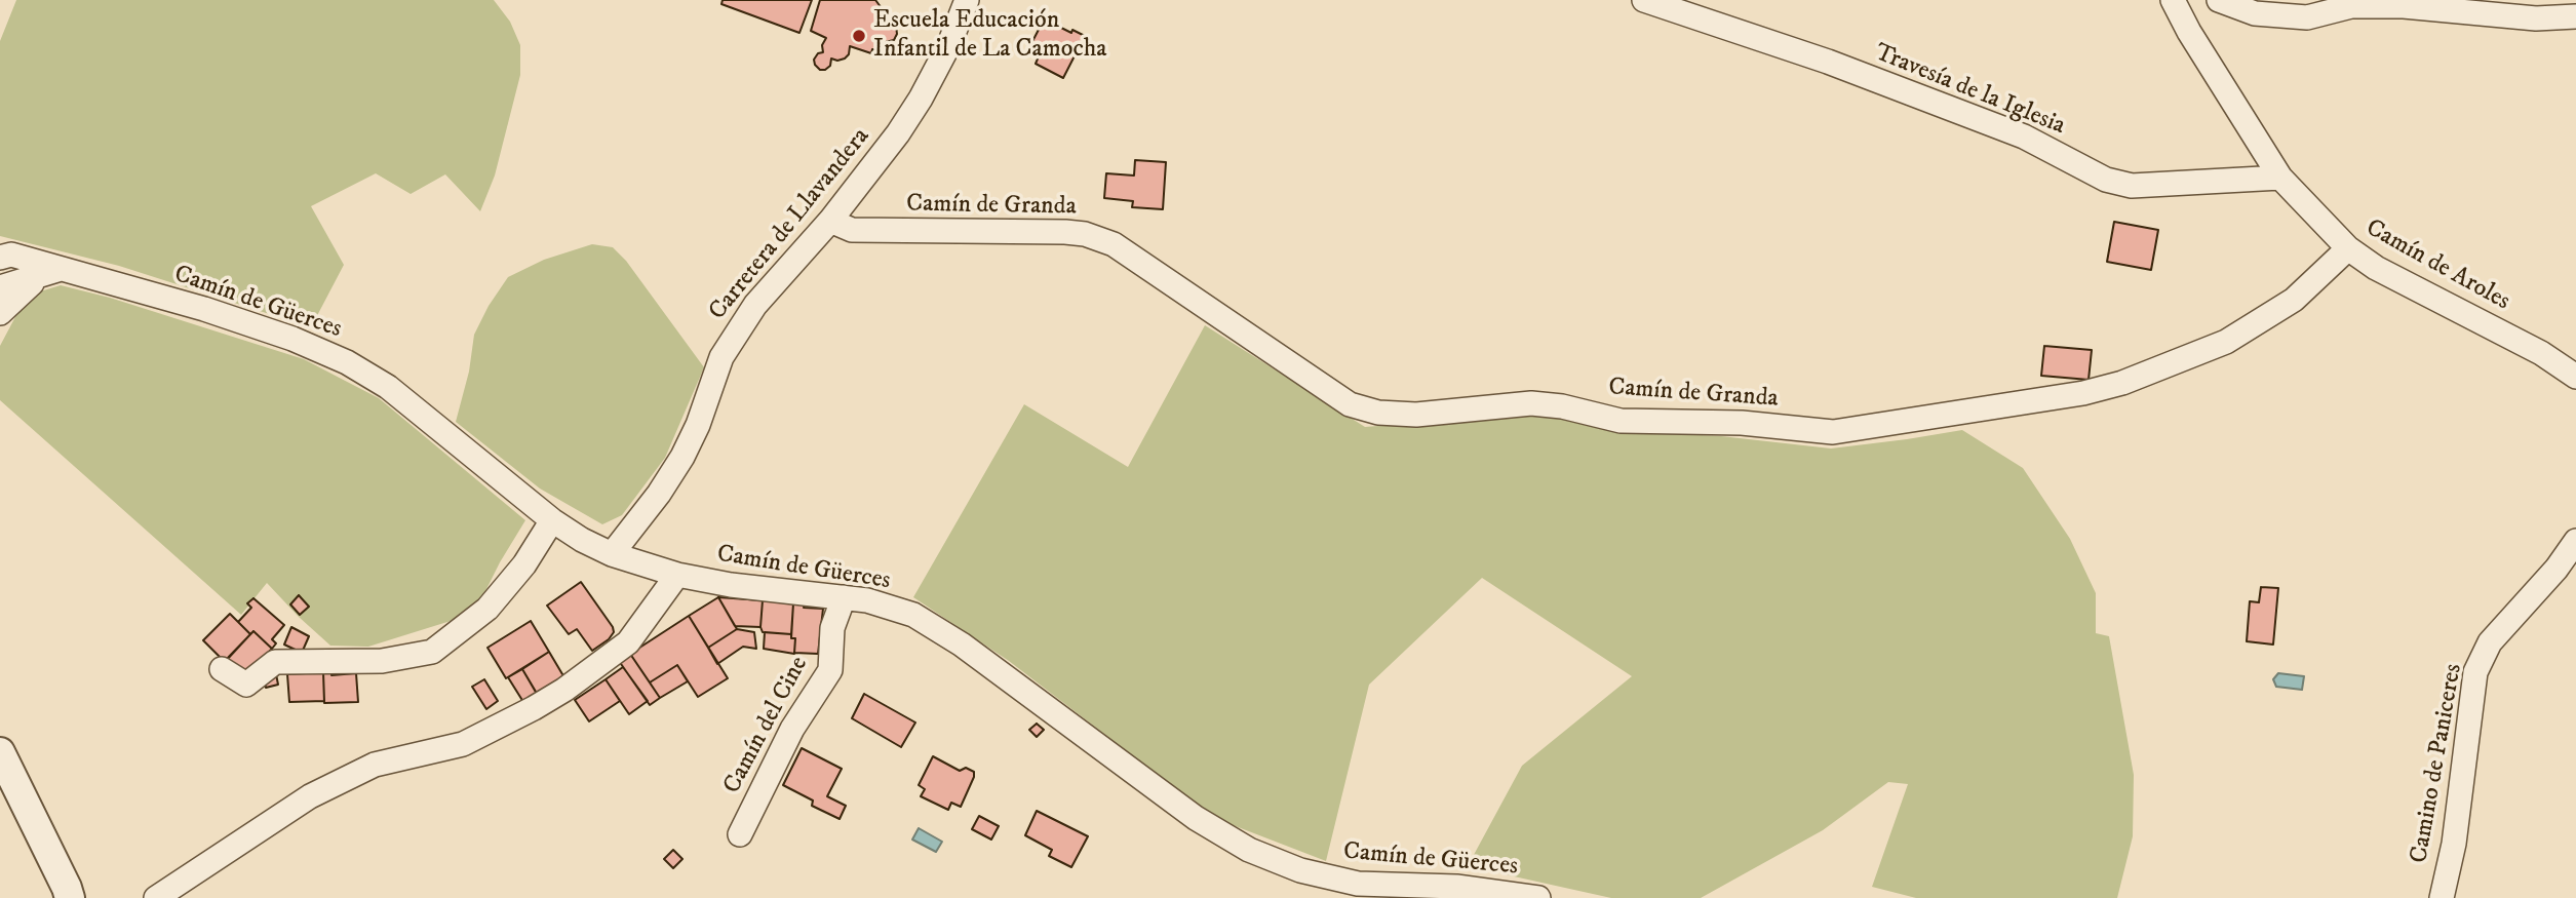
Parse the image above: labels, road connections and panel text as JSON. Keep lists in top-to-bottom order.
{
  "streets": {
    "street": [
      "Travesía de la Iglesia",
      "Camín de Granda",
      "Carretera de Llavandera",
      "Camín de Aroles",
      "Camín de Güerces",
      "Camín del Cine",
      "Camino de Paniceres"
    ]
  },
  "crossings": [
    ["Travesía de la Iglesia", "Camín de Aroles"],
    ["Camín de Granda", "Carretera de Llavandera"],
    ["Camín de Granda", "Camín de Aroles"],
    ["Carretera de Llavandera", "Camín de Güerces"],
    ["Camín de Güerces", "Camín del Cine"]
  ],
  "places": ["Escuela Educación Infantil de La Camocha"]
}
